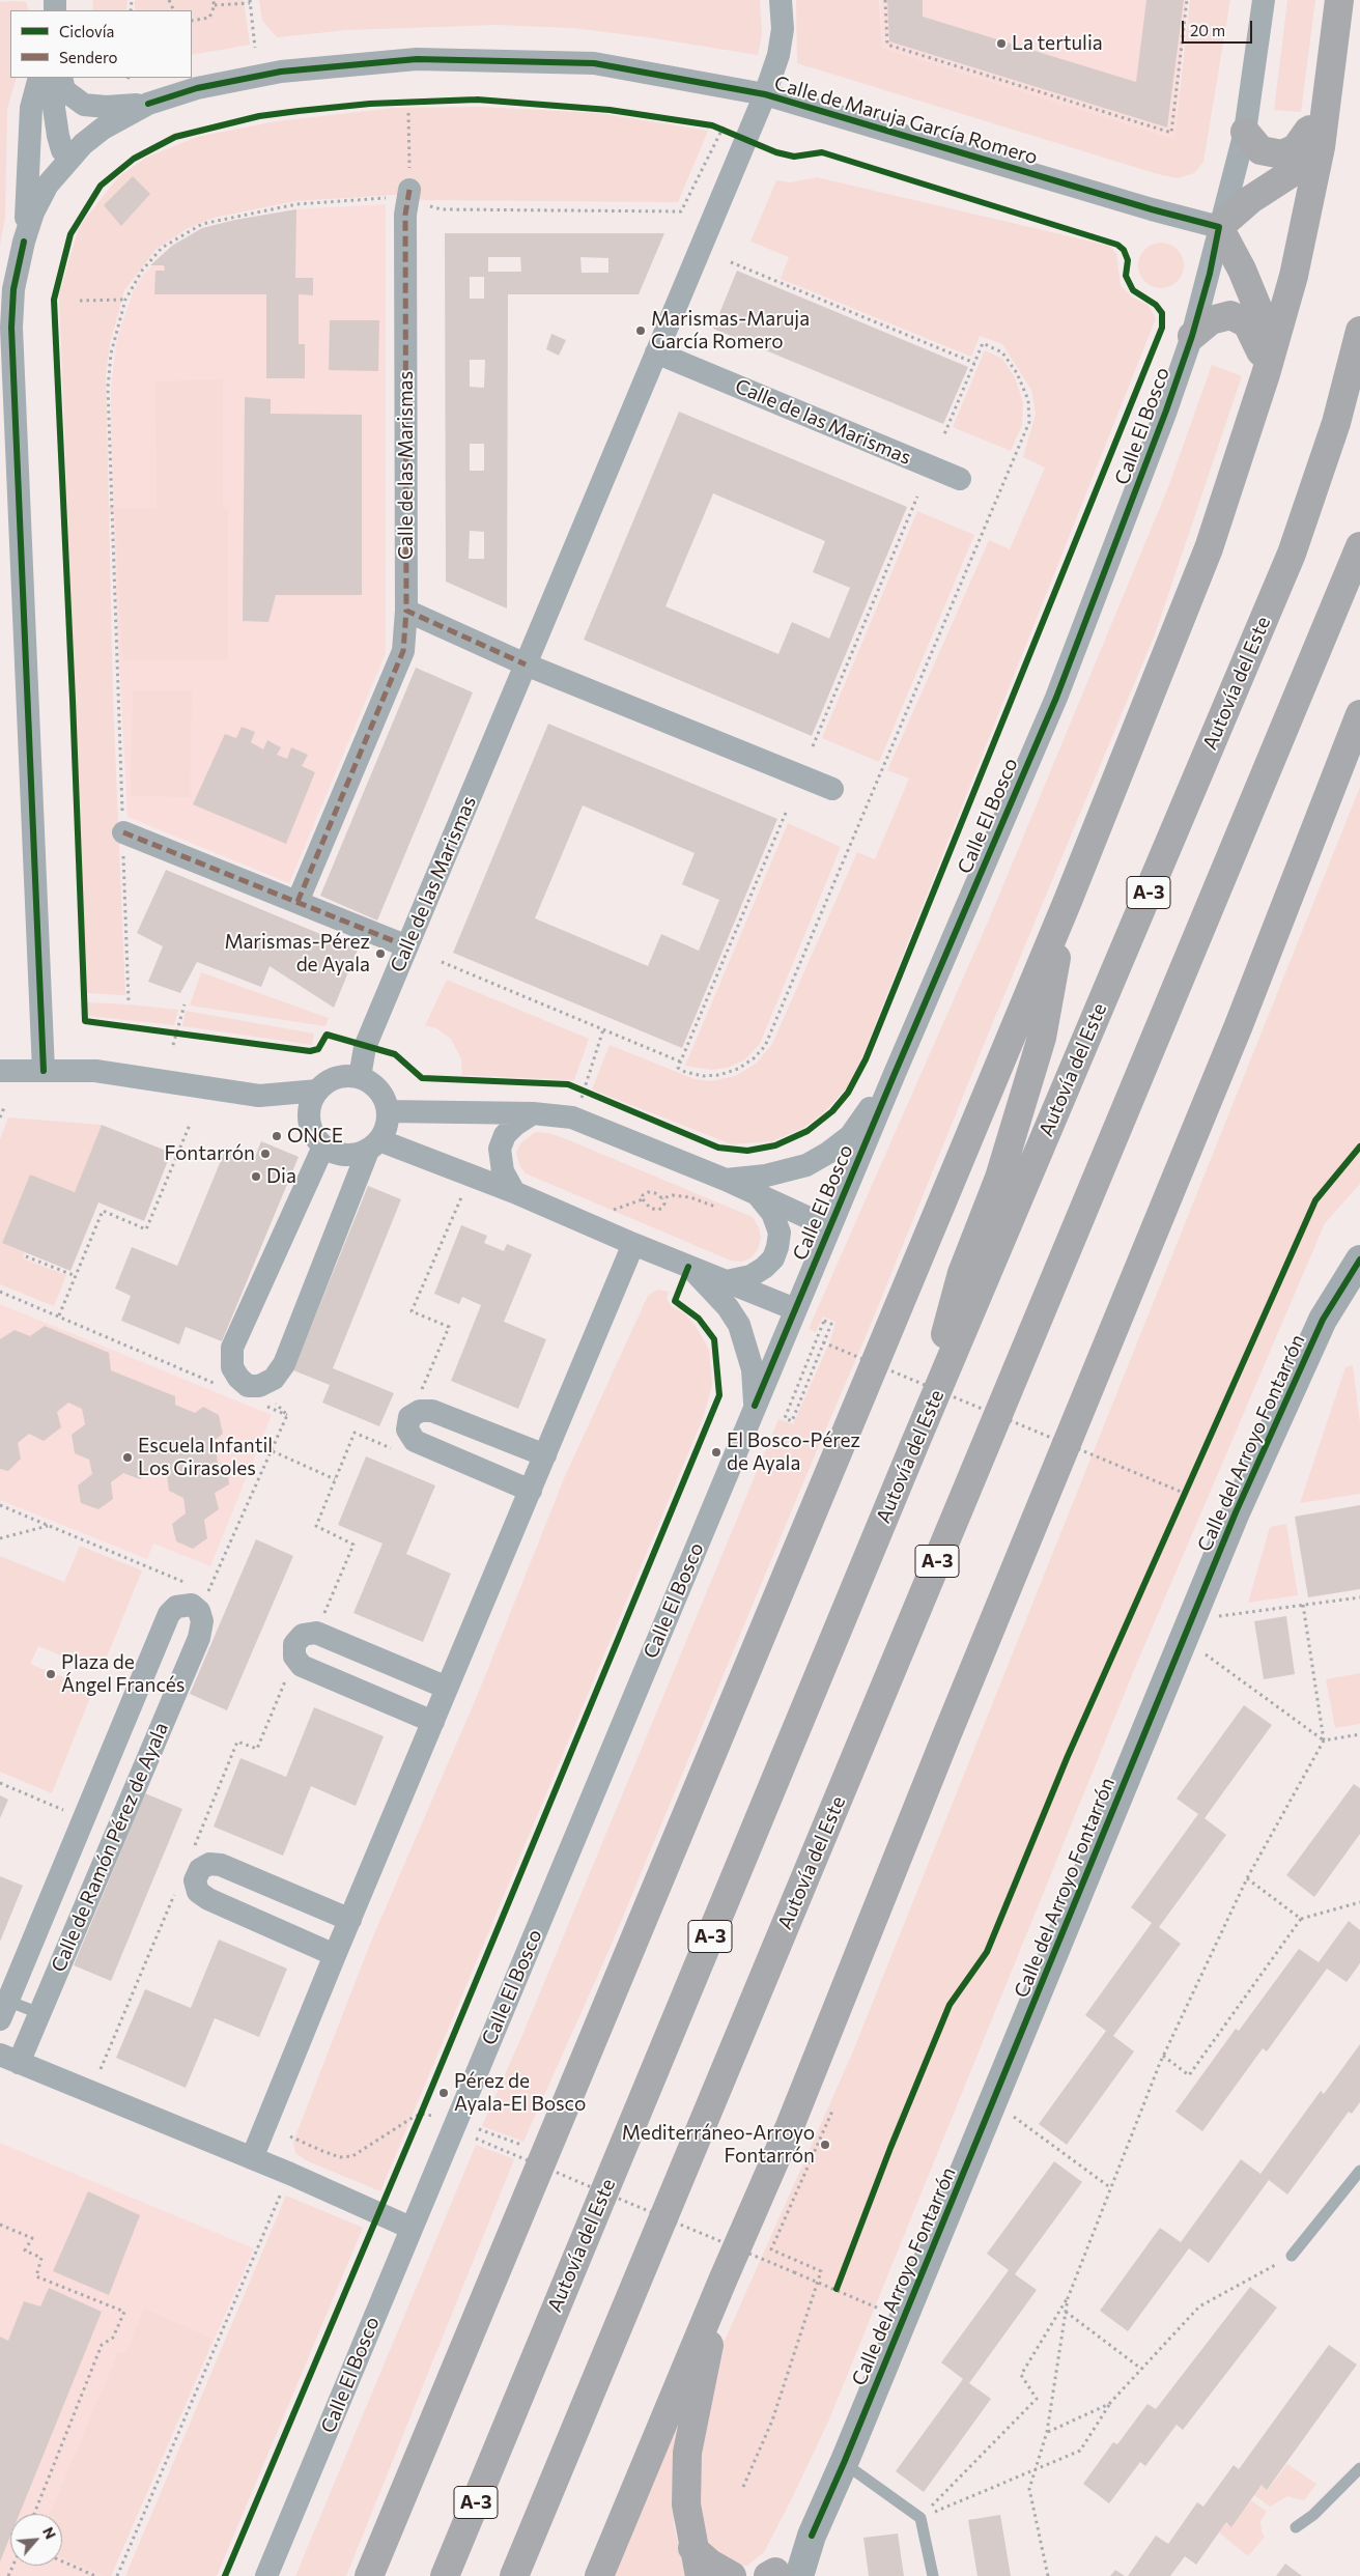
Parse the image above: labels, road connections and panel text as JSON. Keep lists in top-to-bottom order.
{
  "streets": {
    "highway": ["Autovía del Este", "A-3"],
    "street": [
      "Calle de Maruja García Romero",
      "Calle de las Marismas",
      "Calle El Bosco",
      "Calle del Arroyo Fontarrón",
      "Calle de Ramón Pérez de Ayala"
    ]
  },
  "crossings": [
    ["Calle de Maruja García Romero", "Calle de las Marismas"],
    ["Calle de Maruja García Romero", "Calle El Bosco"],
    ["Calle El Bosco", "Calle de Ramón Pérez de Ayala"]
  ],
  "places": [
    "La tertulia",
    "Marismas-Maruja García Romero",
    "Marismas-Pérez de Ayala",
    "ONCE",
    "Fontarrón",
    "Dia",
    "El Bosco-Pérez de Ayala",
    "Escuela Infantil Los Girasoles",
    "Plaza de Ángel Francés",
    "Pérez de Ayala-El Bosco",
    "Mediterráneo-Arroyo Fontarrón"
  ],
  "legend": ["Ciclovía", "Sendero"],
  "scale_bar": "20 m",
  "north": "top right"
}
